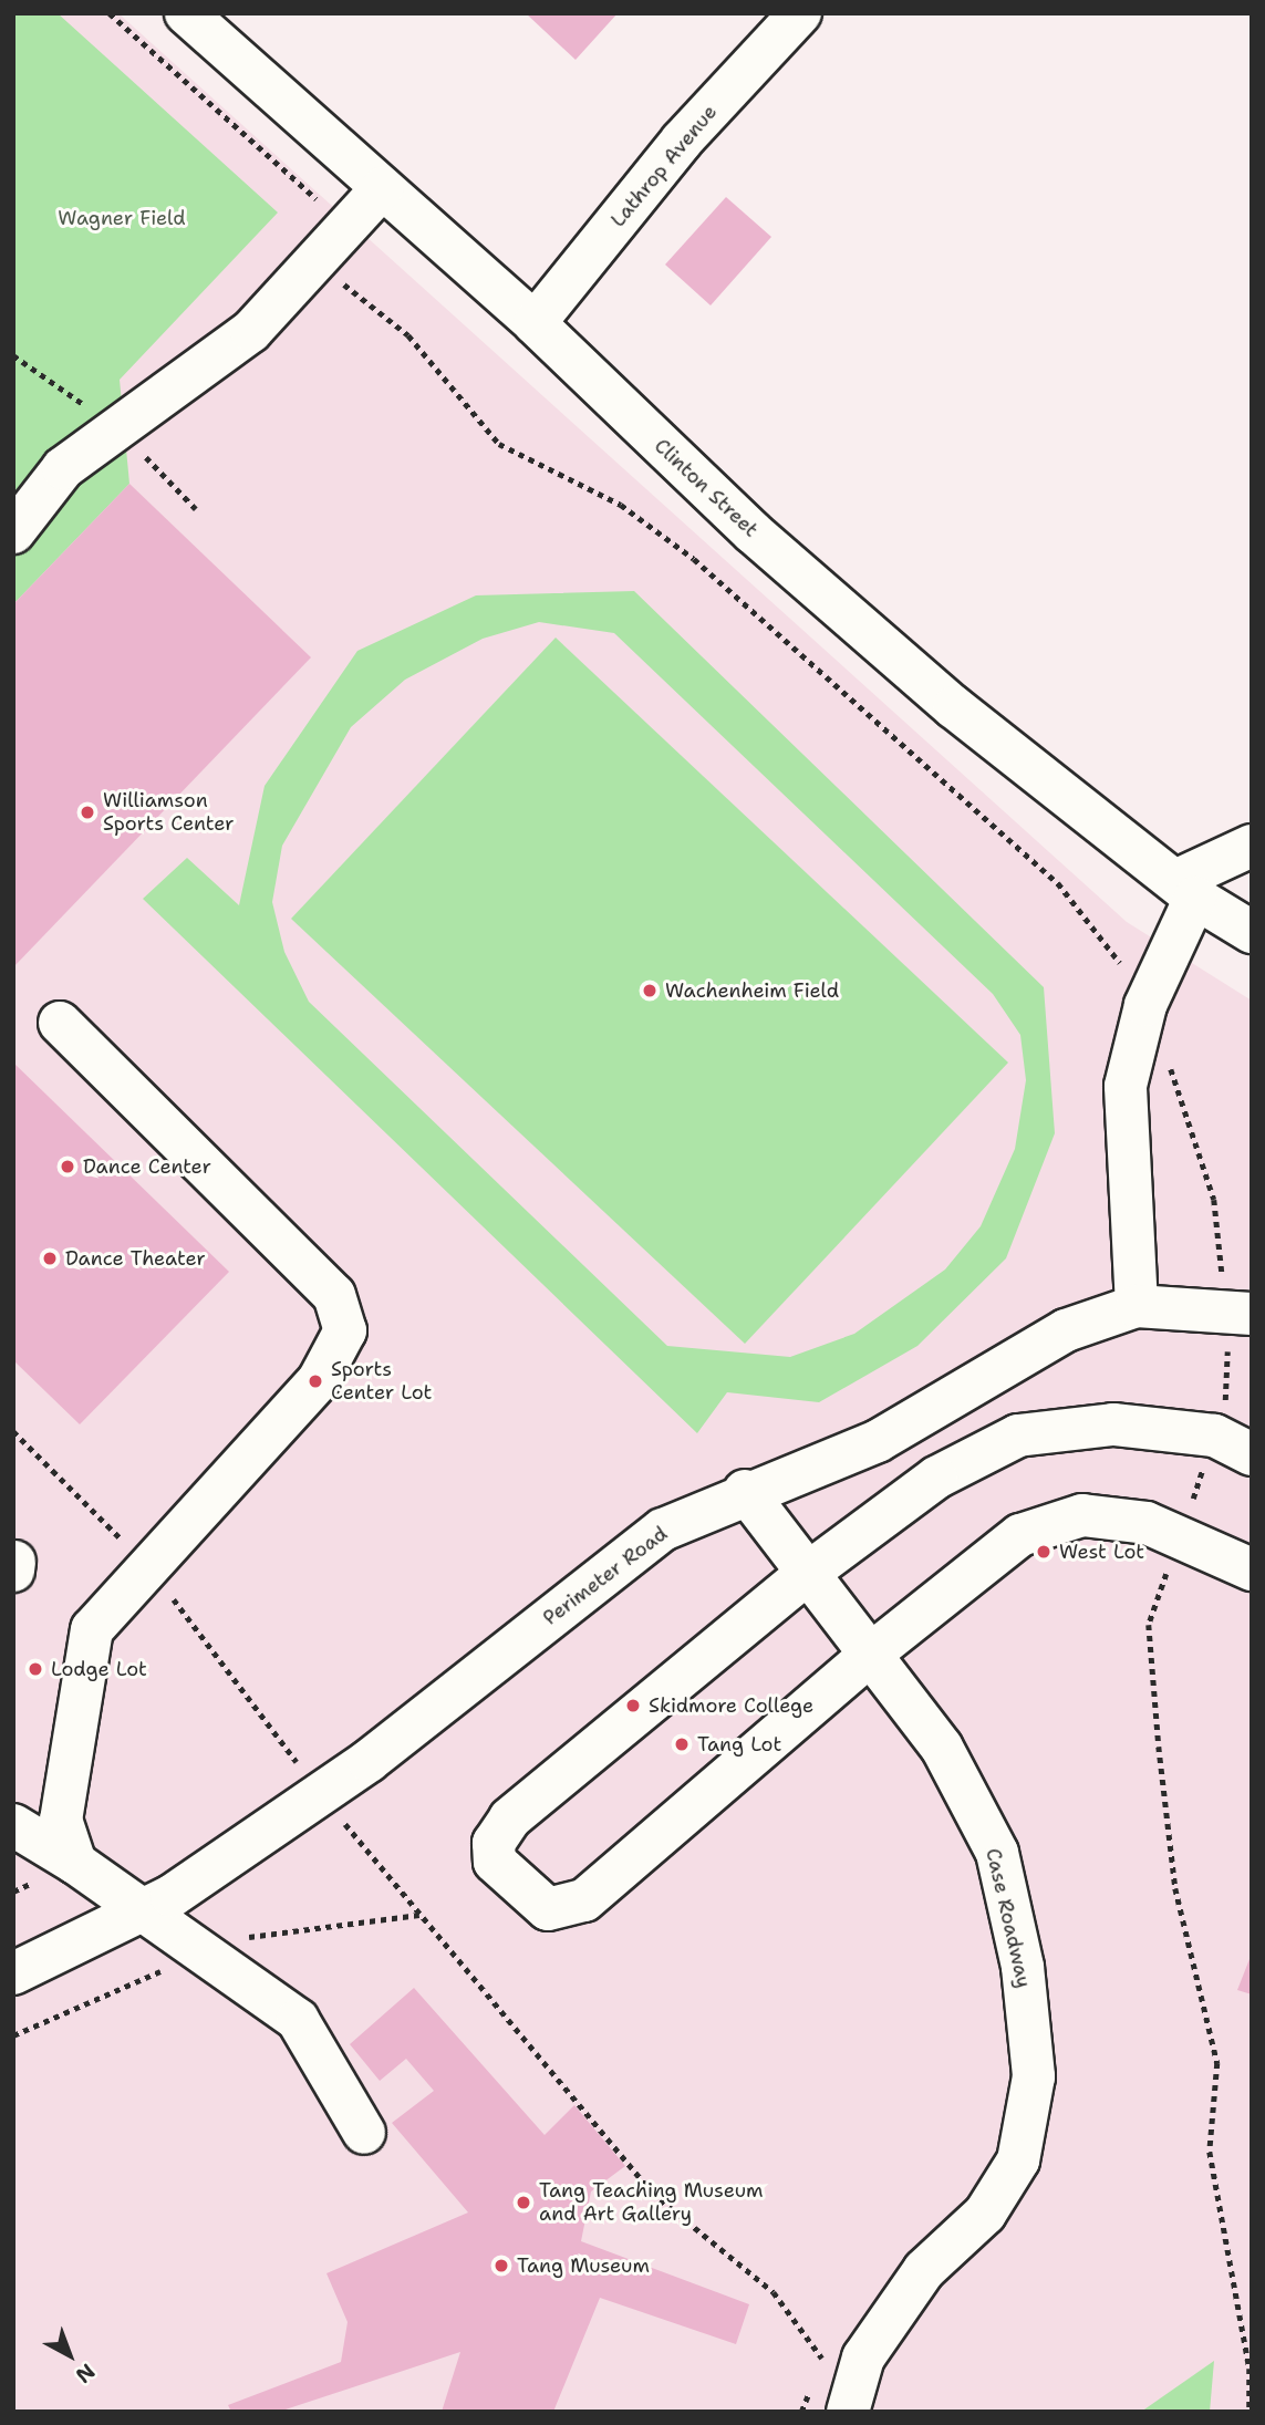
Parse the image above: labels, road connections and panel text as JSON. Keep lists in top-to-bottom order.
{
  "streets": {
    "street": [
      "Lathrop Avenue",
      "Clinton Street",
      "Perimeter Road",
      "Case Roadway"
    ]
  },
  "crossings": [
    ["Lathrop Avenue", "Clinton Street"],
    ["Perimeter Road", "Case Roadway"]
  ],
  "parks": ["Wagner Field"],
  "places": [
    "Williamson Sports Center",
    "Wachenheim Field",
    "Dance Center",
    "Dance Theater",
    "Sports Center Lot",
    "West Lot",
    "Lodge Lot",
    "Skidmore College",
    "Tang Lot",
    "Tang Teaching Museum and Art Gallery",
    "Tang Museum"
  ],
  "north": "bottom right"
}
